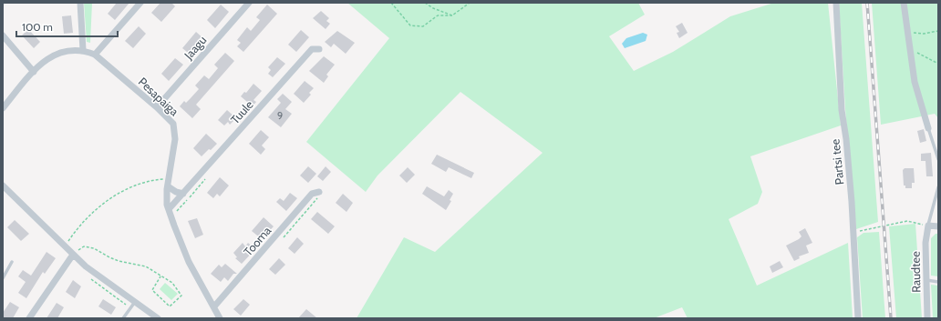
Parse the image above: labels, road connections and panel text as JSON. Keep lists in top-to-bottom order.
{
  "streets": {
    "street": [
      "Jaagu",
      "Pesapaiga",
      "Tuule",
      "Partsi tee",
      "Tooma",
      "Raudtee"
    ]
  },
  "crossings": [
    ["Jaagu", "Pesapaiga"],
    ["Pesapaiga", "Tuule"],
    ["Pesapaiga", "Tooma"]
  ],
  "house_numbers": ["9"],
  "scale_bar": "100 m"
}
